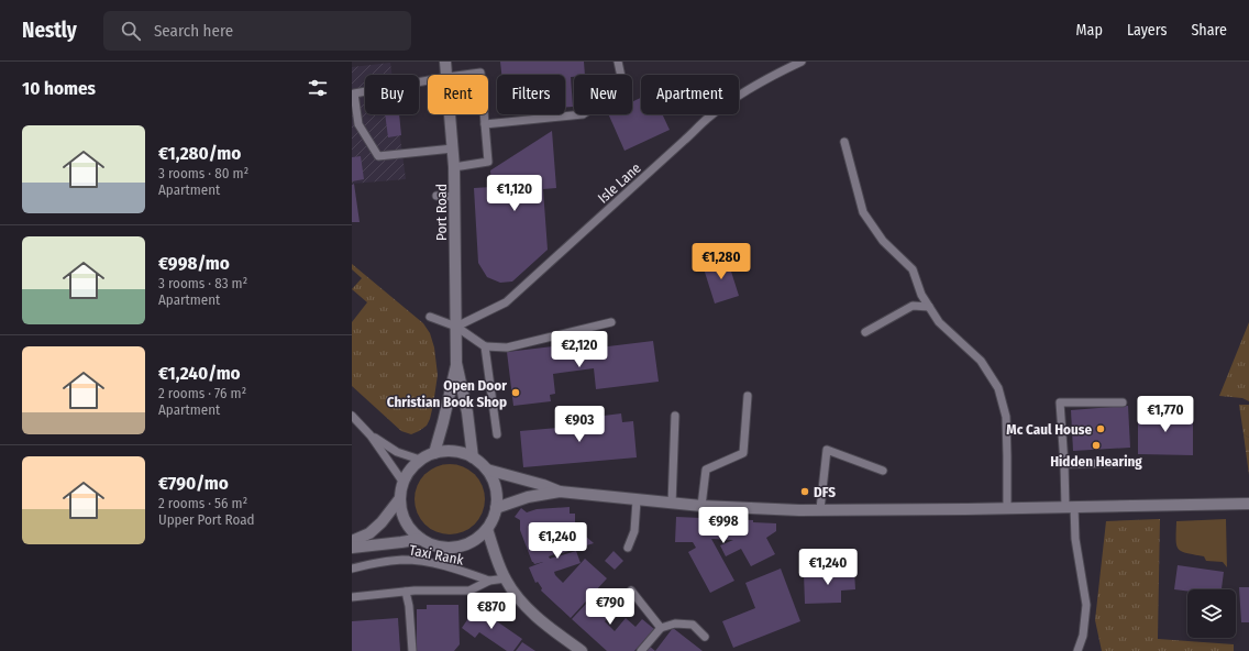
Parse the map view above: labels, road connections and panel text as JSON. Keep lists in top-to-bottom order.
{
  "streets": {
    "main road": ["Port Road"],
    "lane": ["Isle Lane", "Taxi Rank"]
  },
  "crossings": [
    ["Isle Lane", "Port Road"]
  ],
  "places": [
    "Open Door Christian Book Shop",
    "Mc Caul House",
    "Hidden Hearing",
    "DFS"
  ],
  "page": {
    "header": "Nestly",
    "search": "Search here",
    "nav": ["Map", "Layers", "Share"],
    "heading": "10 homes",
    "chip": [
      "Buy",
      "Rent",
      "Filters",
      "New",
      "Apartment"
    ],
    "list": [
      {
        "name": "€1,280/mo",
        "note": "3 rooms · 80 m² · Apartment"
      },
      {
        "name": "€998/mo",
        "note": "3 rooms · 83 m² · Apartment"
      },
      {
        "name": "€1,240/mo",
        "note": "2 rooms · 76 m² · Apartment"
      },
      {
        "name": "€790/mo",
        "note": "2 rooms · 56 m² · Upper Port Road"
      }
    ],
    "price": [
      "€1,120",
      "€1,280",
      "€2,120",
      "€1,770",
      "€903",
      "€998",
      "€1,240",
      "€1,240",
      "€790",
      "€870"
    ]
  }
}
